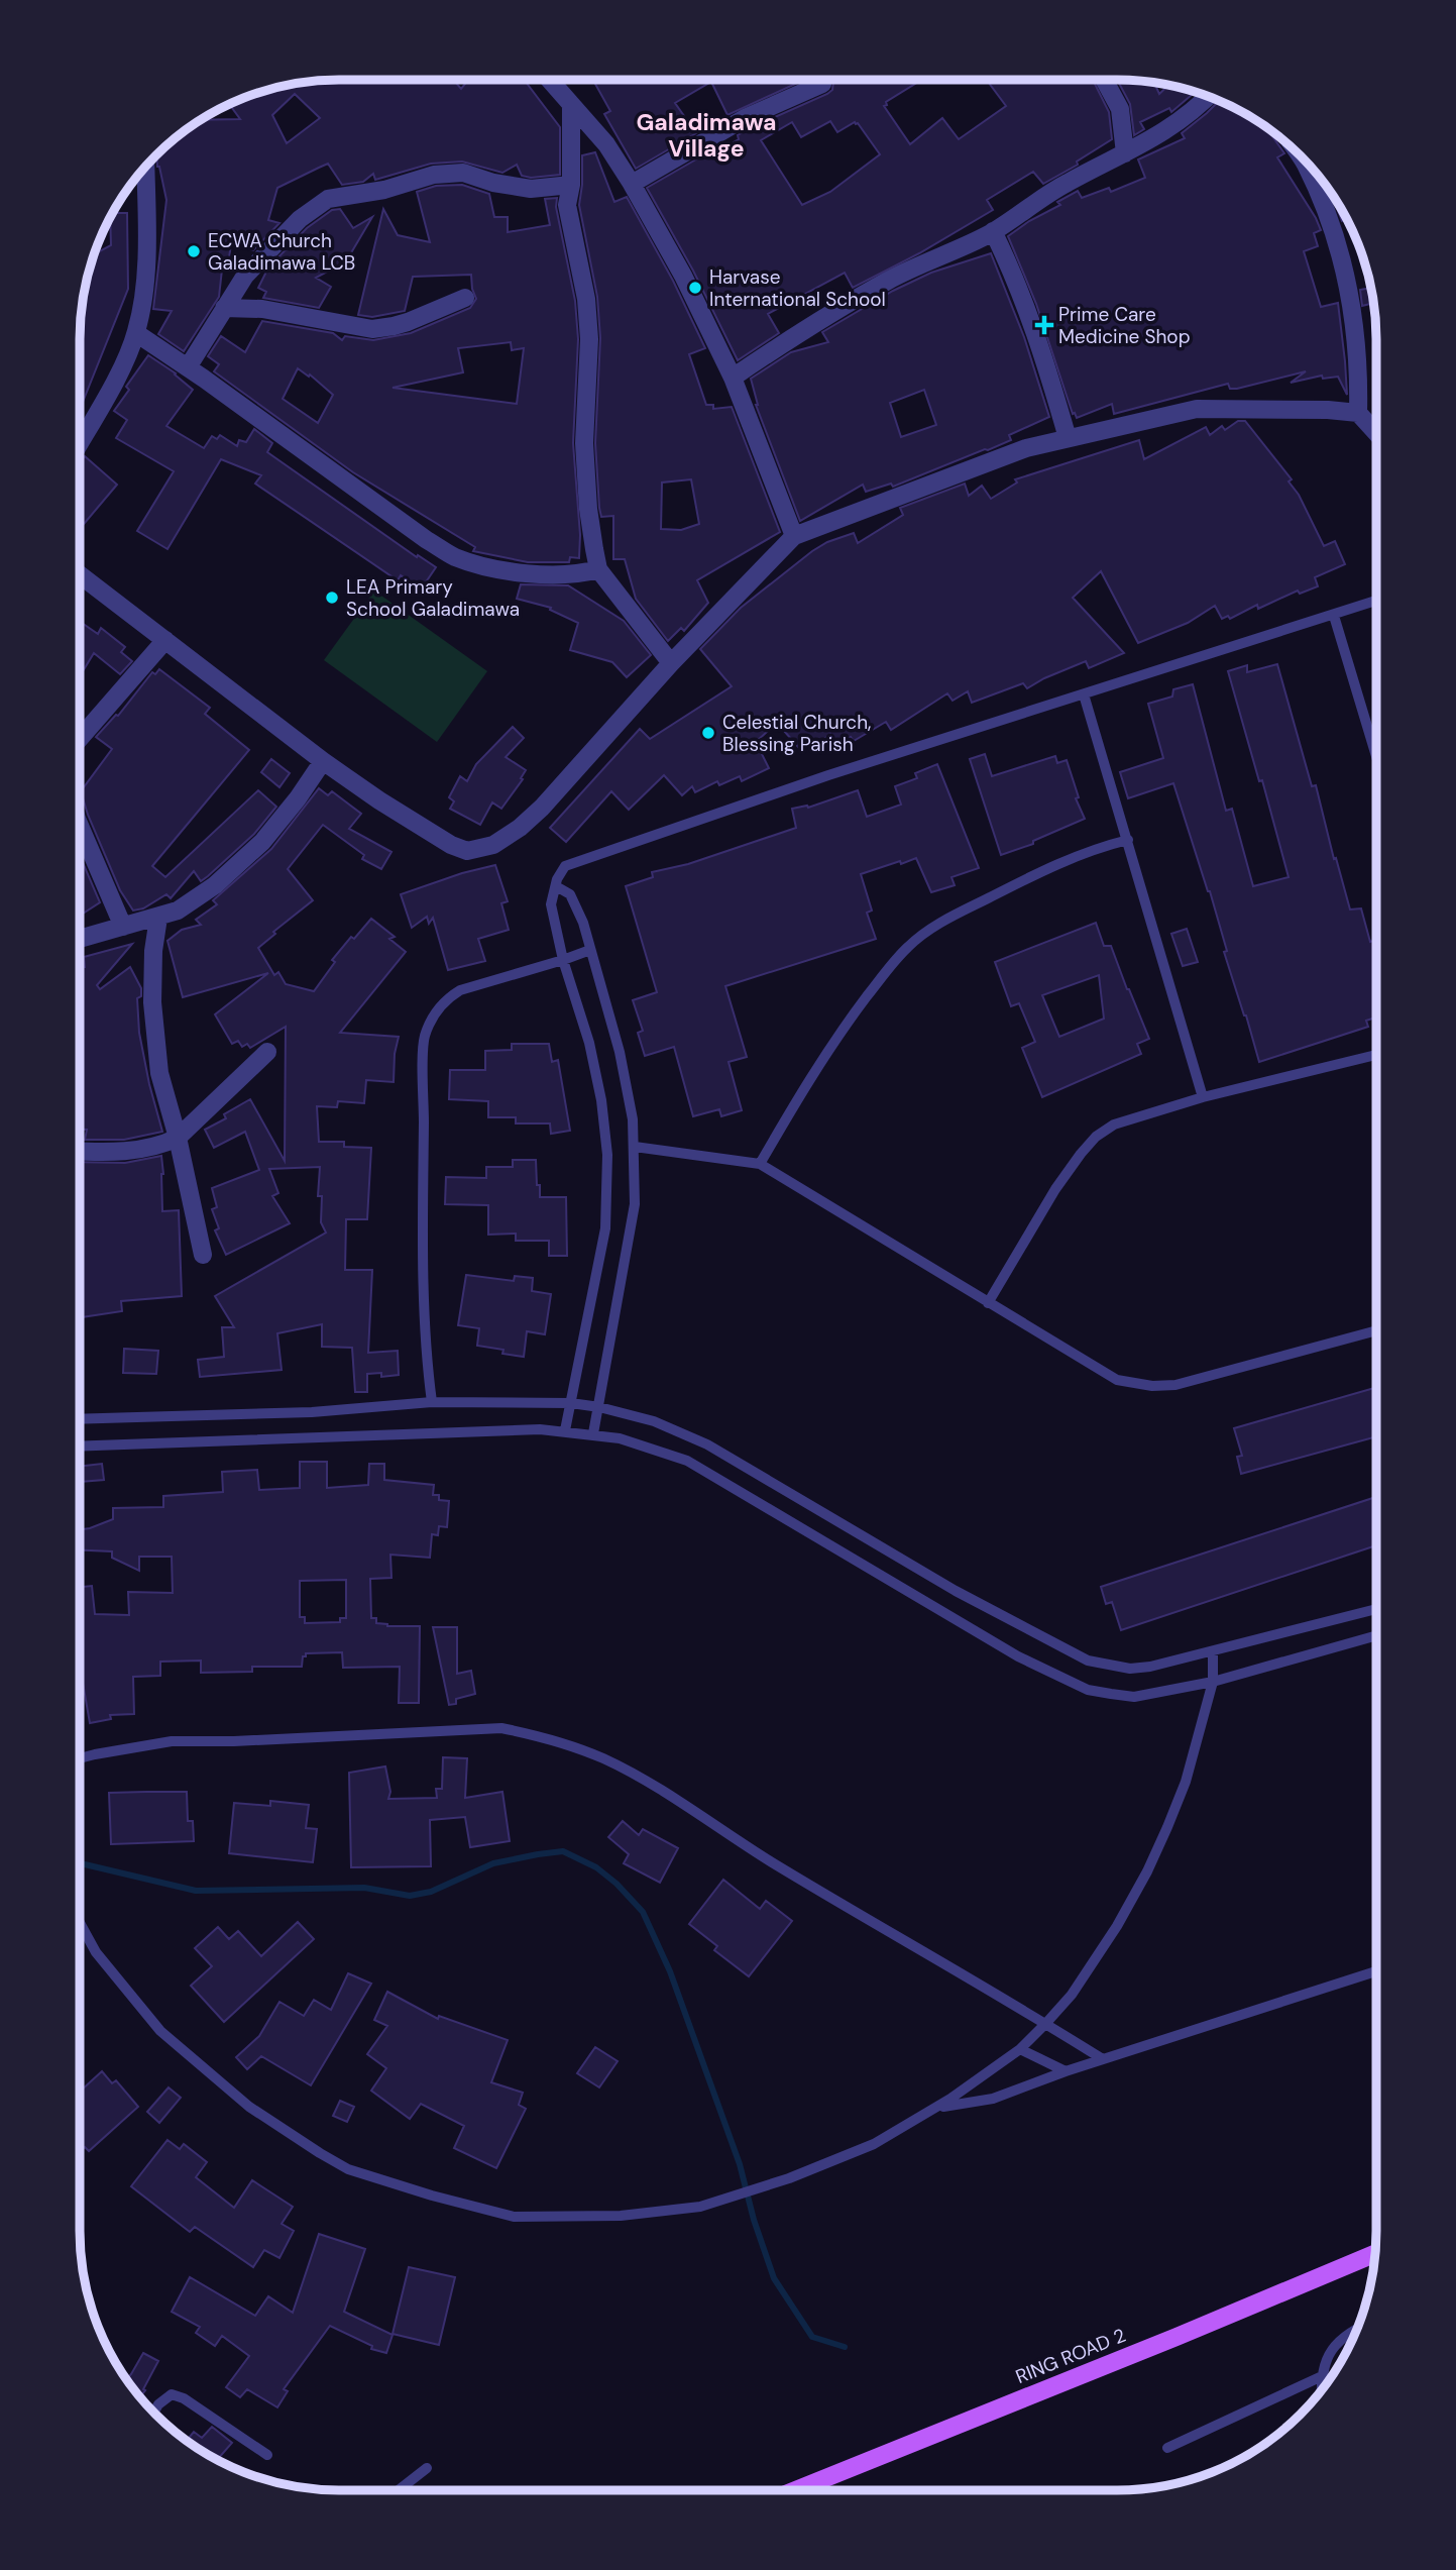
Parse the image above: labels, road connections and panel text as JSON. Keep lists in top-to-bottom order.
{
  "streets": {
    "main road": ["RING ROAD 2"]
  },
  "districts": ["Galadimawa Village"],
  "places": {
    "other": [
      "ECWA Church Galadimawa LCB",
      "Harvase International School",
      "LEA Primary School Galadimawa",
      "Celestial Church, Blessing Parish"
    ],
    "health": ["Prime Care Medicine Shop"]
  }
}
